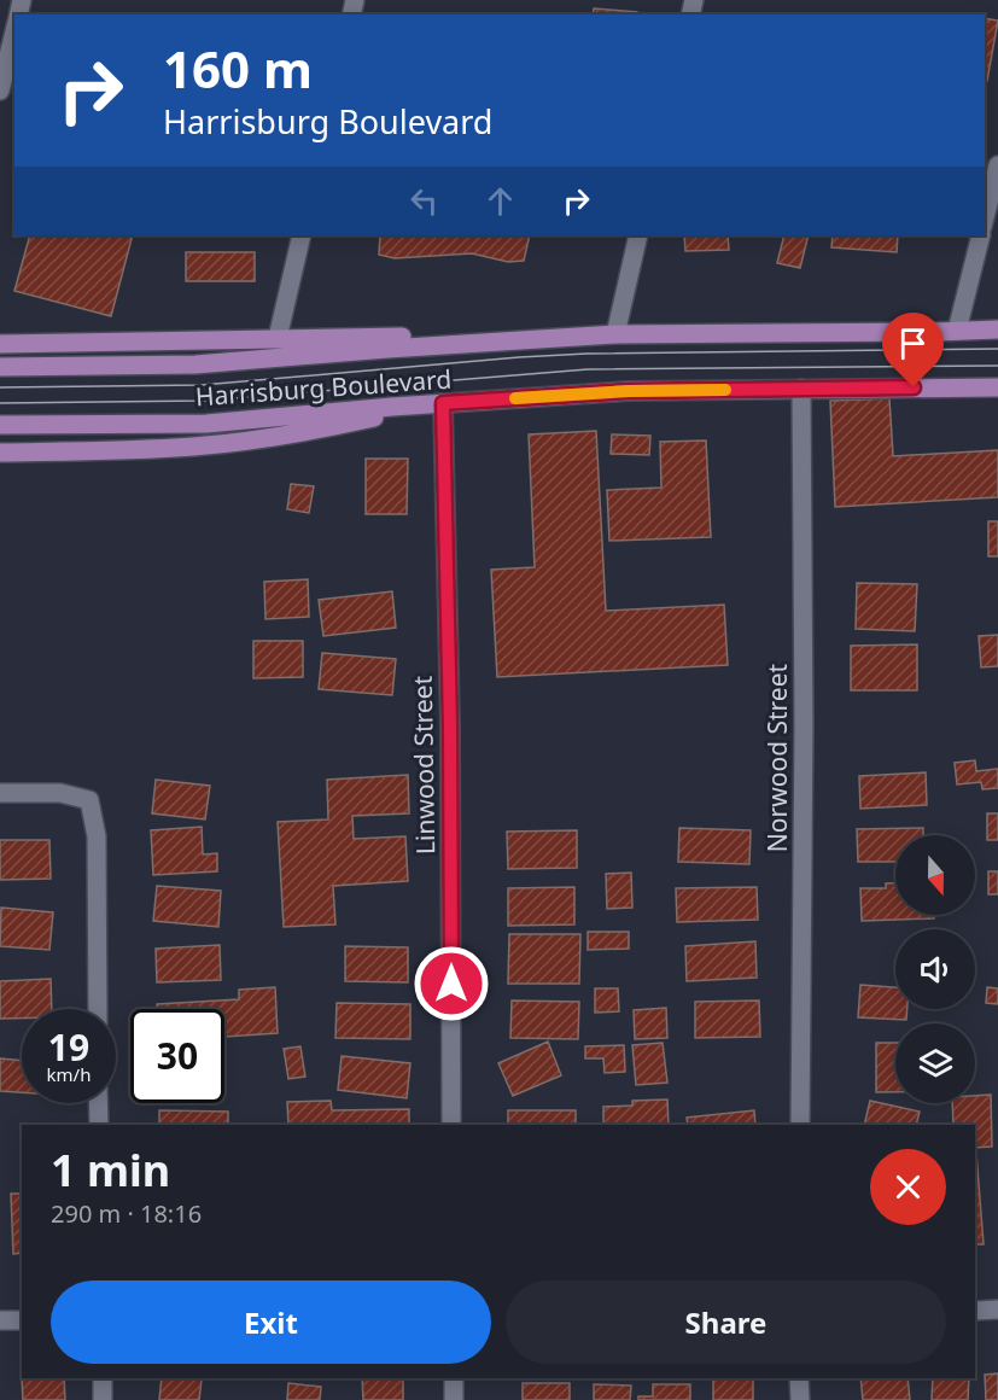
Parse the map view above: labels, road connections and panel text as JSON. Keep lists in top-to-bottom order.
{
  "streets": {
    "main road": ["Harrisburg Boulevard"],
    "street": ["Norwood Street", "Linwood Street"]
  },
  "crossings": [
    ["Harrisburg Boulevard", "Norwood Street"],
    ["Harrisburg Boulevard", "Linwood Street"]
  ],
  "north": "bottom",
  "page": {
    "turn": ["160 m", "Harrisburg Boulevard"],
    "speed": "19 km/h",
    "limit": "30",
    "heading": ["1 min", "290 m · 18:16"],
    "buttons": ["Exit", "Share"]
  }
}
